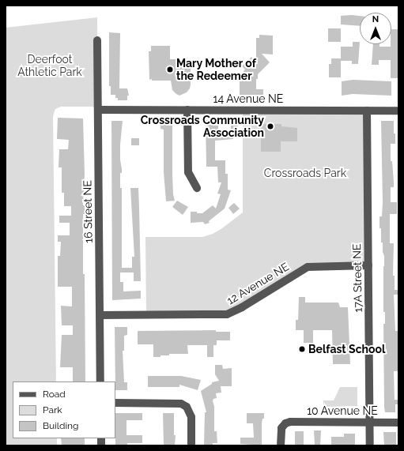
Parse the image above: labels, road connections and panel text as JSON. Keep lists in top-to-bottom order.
{
  "streets": {
    "street": [
      "14 Avenue NE",
      "16 Street NE",
      "17A Street NE",
      "12 Avenue NE",
      "10 Avenue NE"
    ]
  },
  "crossings": [
    ["14 Avenue NE", "16 Street NE"],
    ["14 Avenue NE", "17A Street NE"],
    ["16 Street NE", "12 Avenue NE"],
    ["17A Street NE", "12 Avenue NE"],
    ["17A Street NE", "10 Avenue NE"]
  ],
  "parks": ["Deerfoot Athletic Park", "Crossroads Park"],
  "places": ["Mary Mother of the Redeemer", "Crossroads Community Association", "Belfast School"],
  "legend": ["Road", "Park", "Building"],
  "north": "top"
}
